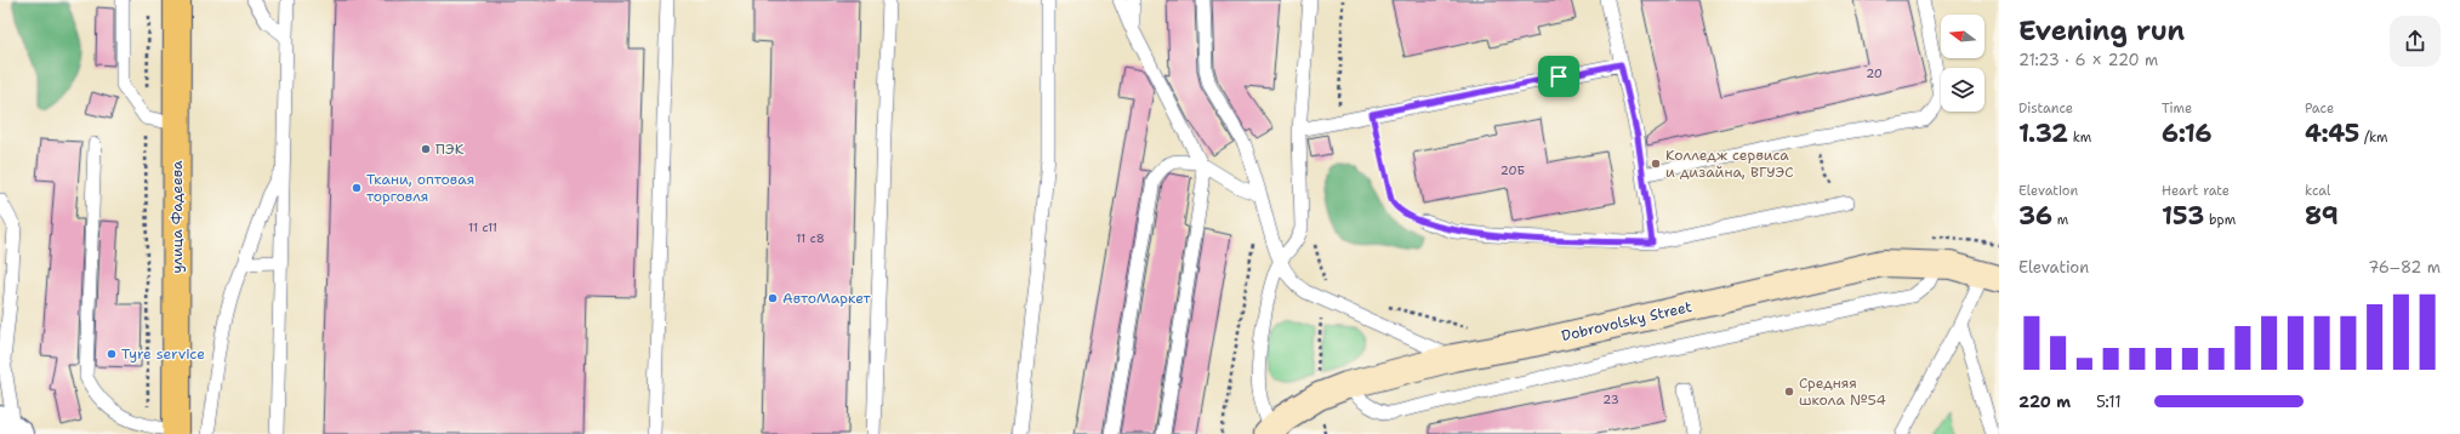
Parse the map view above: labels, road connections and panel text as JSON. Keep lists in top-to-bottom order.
{
  "streets": {
    "main road": ["улица Фадеева", "Dobrovolsky Street"]
  },
  "places": [
    "ПЭК",
    "Колледж сервиса и дизайна, ВГУЭС",
    "Ткани, оптовая торговля",
    "АвтоМаркет",
    "Tyre service",
    "Средняя школа №54"
  ],
  "house_numbers": [
    "20",
    "20Б",
    "11 с11",
    "11 с8",
    "23"
  ],
  "north": "left",
  "page": {
    "heading": ["Evening run", "21:23 · 6 × 220 m"],
    "stats": [
      ["Distance", "1.32 km"],
      ["Time", "6:16"],
      ["Pace", "4:45 /km"],
      ["Elevation", "36 m"],
      ["Heart rate", "153 bpm"],
      ["kcal", "89"]
    ],
    "chart": ["Elevation", "76–82 m"],
    "list": [
      {
        "name": "220 m",
        "note": "5:11"
      }
    ]
  }
}
